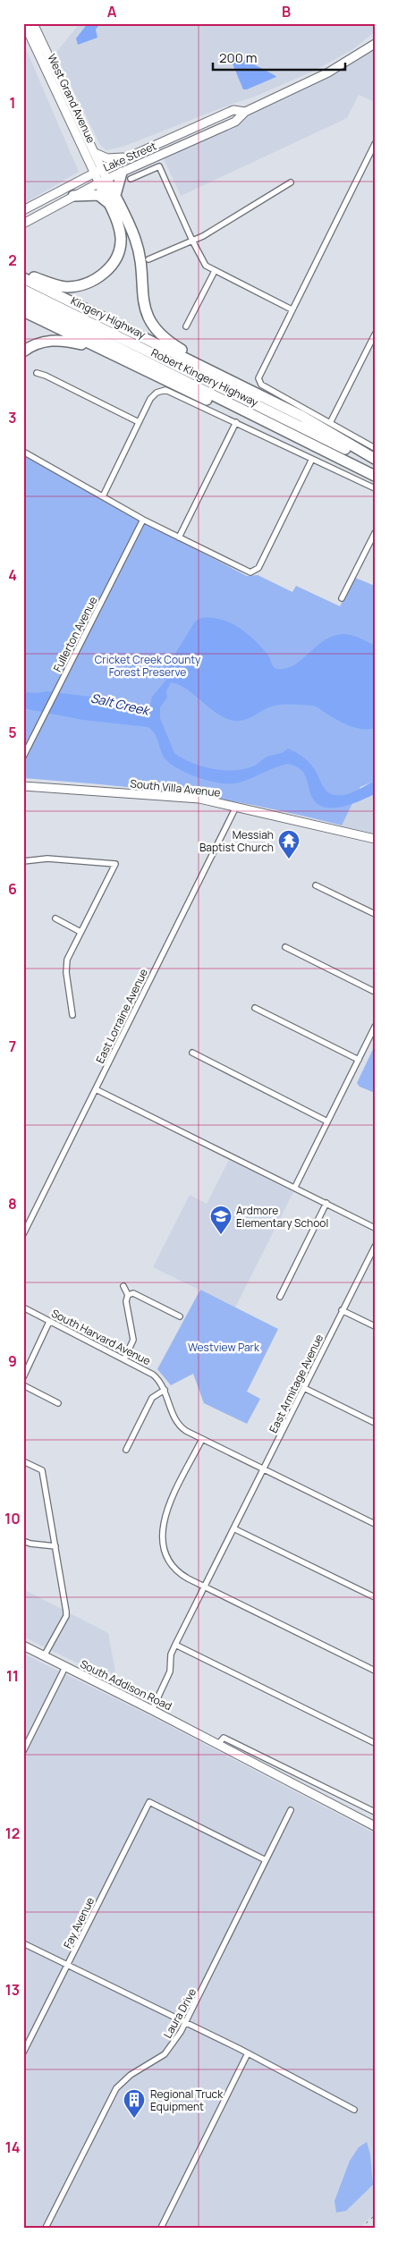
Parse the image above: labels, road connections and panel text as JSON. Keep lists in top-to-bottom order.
{
  "streets": {
    "highway": ["Kingery Highway", "Robert Kingery Highway"],
    "main road": [
      "West Grand Avenue",
      "Lake Street",
      "South Villa Avenue",
      "South Addison Road"
    ],
    "street": [
      "Fullerton Avenue",
      "East Lorraine Avenue",
      "South Harvard Avenue",
      "East Armitage Avenue",
      "Fay Avenue",
      "Laura Drive"
    ]
  },
  "crossings": [
    ["West Grand Avenue", "Lake Street"],
    ["South Villa Avenue", "East Lorraine Avenue"],
    ["South Harvard Avenue", "East Armitage Avenue"],
    ["East Armitage Avenue", "South Addison Road"],
    ["Fay Avenue", "Laura Drive"]
  ],
  "water": ["Salt Creek"],
  "parks": ["Cricket Creek County Forest Preserve", "Westview Park"],
  "places": {
    "temple": ["Messiah Baptist Church"],
    "school or university": ["Ardmore Elementary School"],
    "building": ["Regional Truck Equipment"]
  },
  "scale_bar": "200 m",
  "grid": {
    "columns": ["A", "B"],
    "rows": [
      "1",
      "2",
      "3",
      "4",
      "5",
      "6",
      "7",
      "8",
      "9",
      "10",
      "11",
      "12",
      "13",
      "14"
    ]
  }
}
